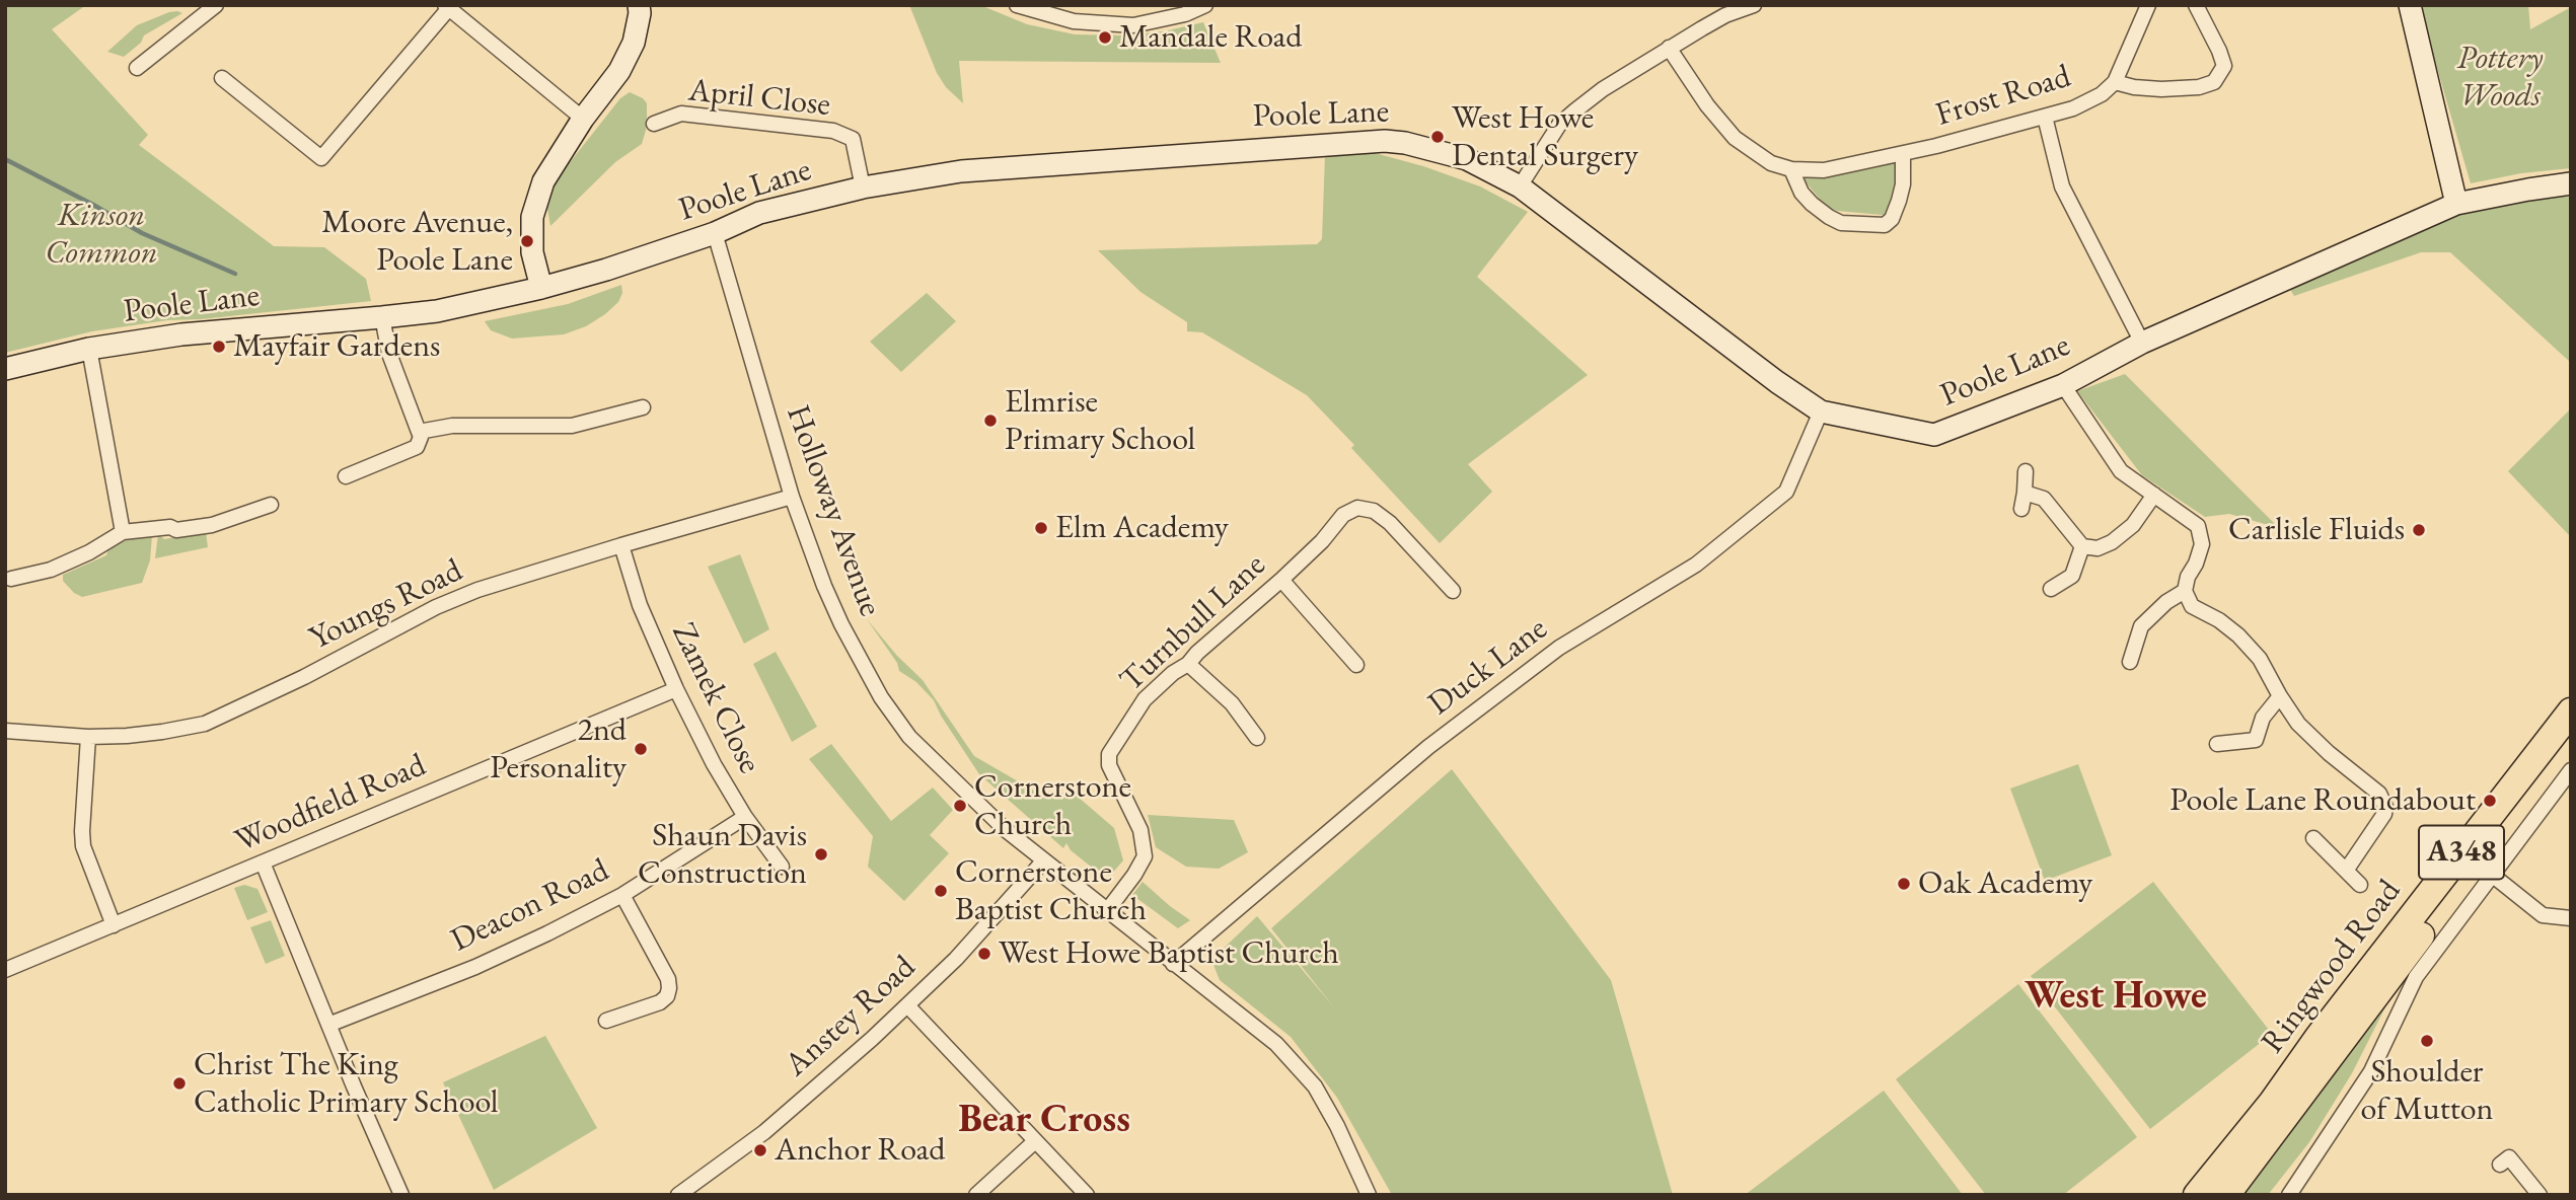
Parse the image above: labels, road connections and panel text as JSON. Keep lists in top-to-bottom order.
{
  "streets": {
    "highway": ["A348", "Ringwood Road"],
    "street": [
      "Frost Road",
      "April Close",
      "Poole Lane",
      "Holloway Avenue",
      "Youngs Road",
      "Turnbull Lane",
      "Duck Lane",
      "Zamek Close",
      "Woodfield Road",
      "Deacon Road",
      "Anstey Road"
    ]
  },
  "crossings": [
    ["April Close", "Poole Lane"],
    ["Poole Lane", "Holloway Avenue"],
    ["Poole Lane", "Duck Lane"],
    ["Holloway Avenue", "Youngs Road"],
    ["Holloway Avenue", "Turnbull Lane"],
    ["Holloway Avenue", "Duck Lane"],
    ["Holloway Avenue", "Anstey Road"],
    ["Youngs Road", "Zamek Close"],
    ["Zamek Close", "Woodfield Road"],
    ["Zamek Close", "Deacon Road"]
  ],
  "districts": ["West Howe", "Bear Cross"],
  "parks": ["Pottery Woods", "Kinson Common"],
  "places": [
    "Mandale Road",
    "West Howe Dental Surgery",
    "Moore Avenue, Poole Lane",
    "Mayfair Gardens",
    "Elmrise Primary School",
    "Elm Academy",
    "Carlisle Fluids",
    "2nd Personality",
    "Poole Lane Roundabout",
    "Cornerstone Church",
    "Shaun Davis Construction",
    "Oak Academy",
    "Cornerstone Baptist Church",
    "West Howe Baptist Church",
    "Shoulder of Mutton",
    "Christ The King Catholic Primary School",
    "Anchor Road"
  ]
}
